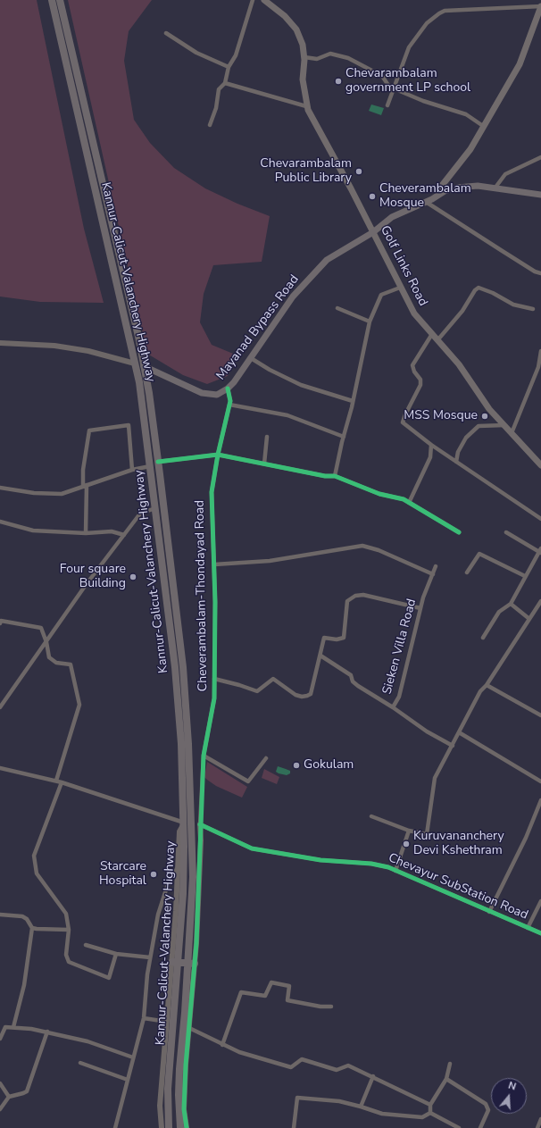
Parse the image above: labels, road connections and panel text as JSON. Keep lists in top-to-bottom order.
{
  "streets": {
    "highway": ["Kannur-Calicut-Valanchery Highway"],
    "main road": ["Golf Links Road", "Mayanad Bypass Road"],
    "street": ["Cheverambalam-Thondayad Road", "Sieken Villa Road", "Chevayur SubStation Road"]
  },
  "crossings": [
    ["Golf Links Road", "Mayanad Bypass Road"],
    ["Kannur-Calicut-Valanchery Highway", "Mayanad Bypass Road"],
    ["Mayanad Bypass Road", "Cheverambalam-Thondayad Road"],
    ["Cheverambalam-Thondayad Road", "Chevayur SubStation Road"]
  ],
  "places": [
    "Chevarambalam government LP school",
    "Chevarambalam Public Library",
    "Cheverambalam Mosque",
    "MSS Mosque",
    "Four square Building",
    "Gokulam",
    "Kuruvananchery Devi Kshethram",
    "Starcare Hospital"
  ],
  "north": "top"
}
